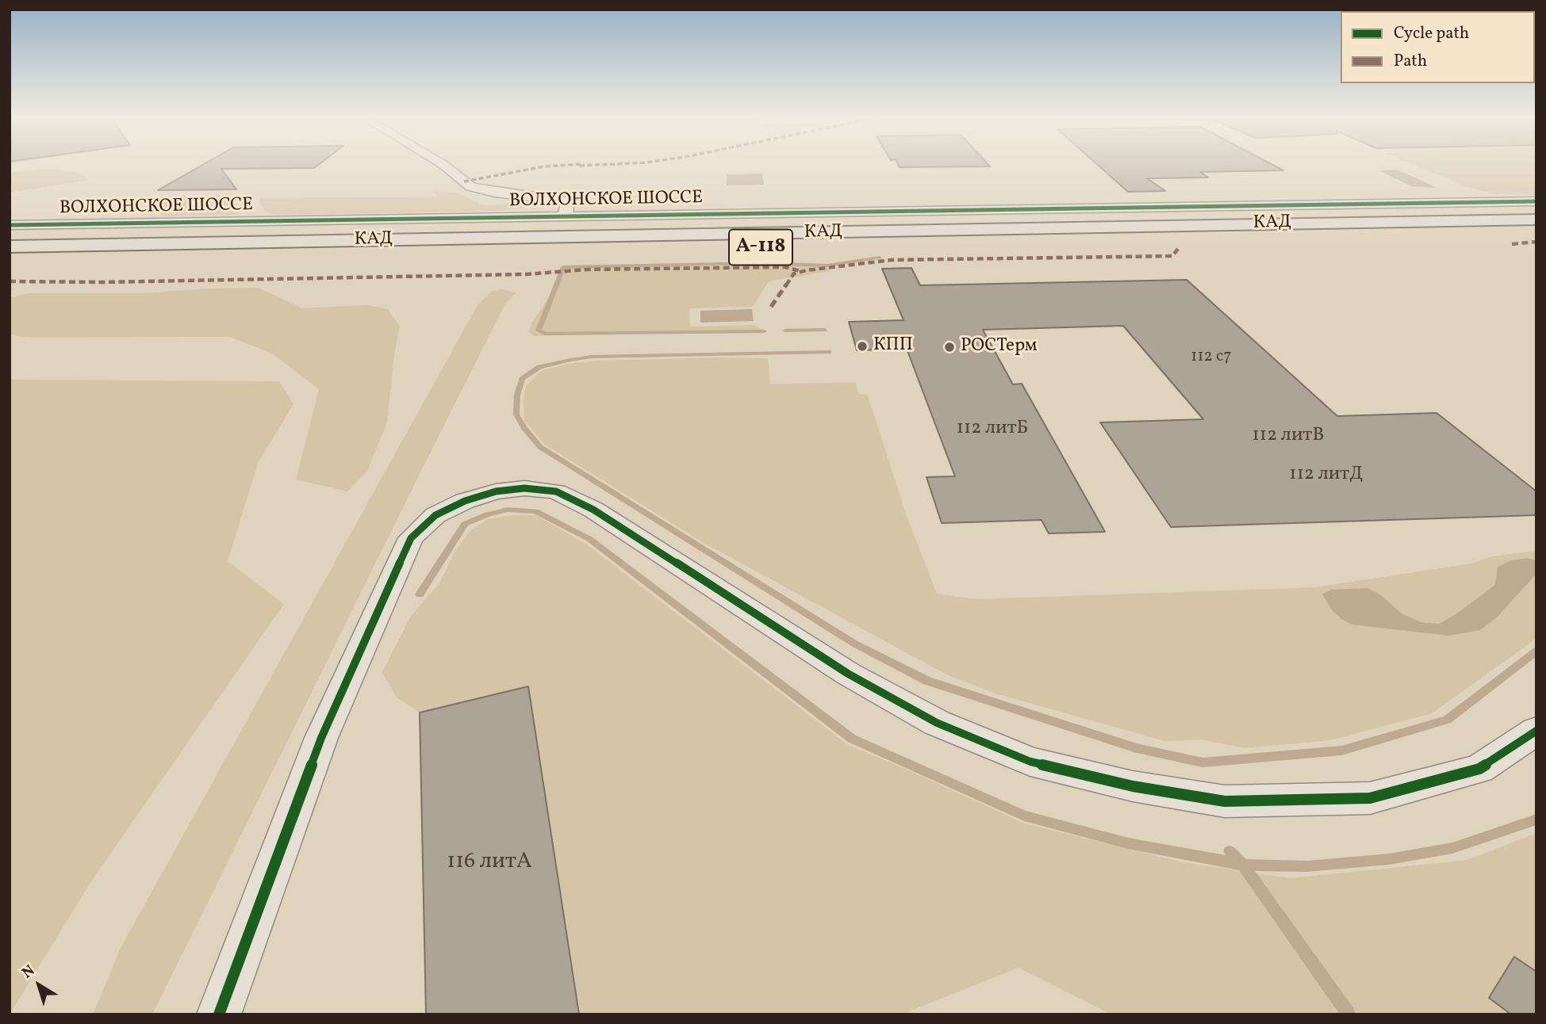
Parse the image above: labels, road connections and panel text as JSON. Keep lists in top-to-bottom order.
{
  "streets": {
    "highway": ["КАД", "А-118"],
    "street": ["ВОЛХОНСКОЕ ШОССЕ"]
  },
  "places": ["КПП", "РОСТерм"],
  "house_numbers": [
    "112 с7",
    "112 литБ",
    "112 литВ",
    "112 литД",
    "116 литА"
  ],
  "legend": ["Cycle path", "Path"],
  "north": "top left"
}
